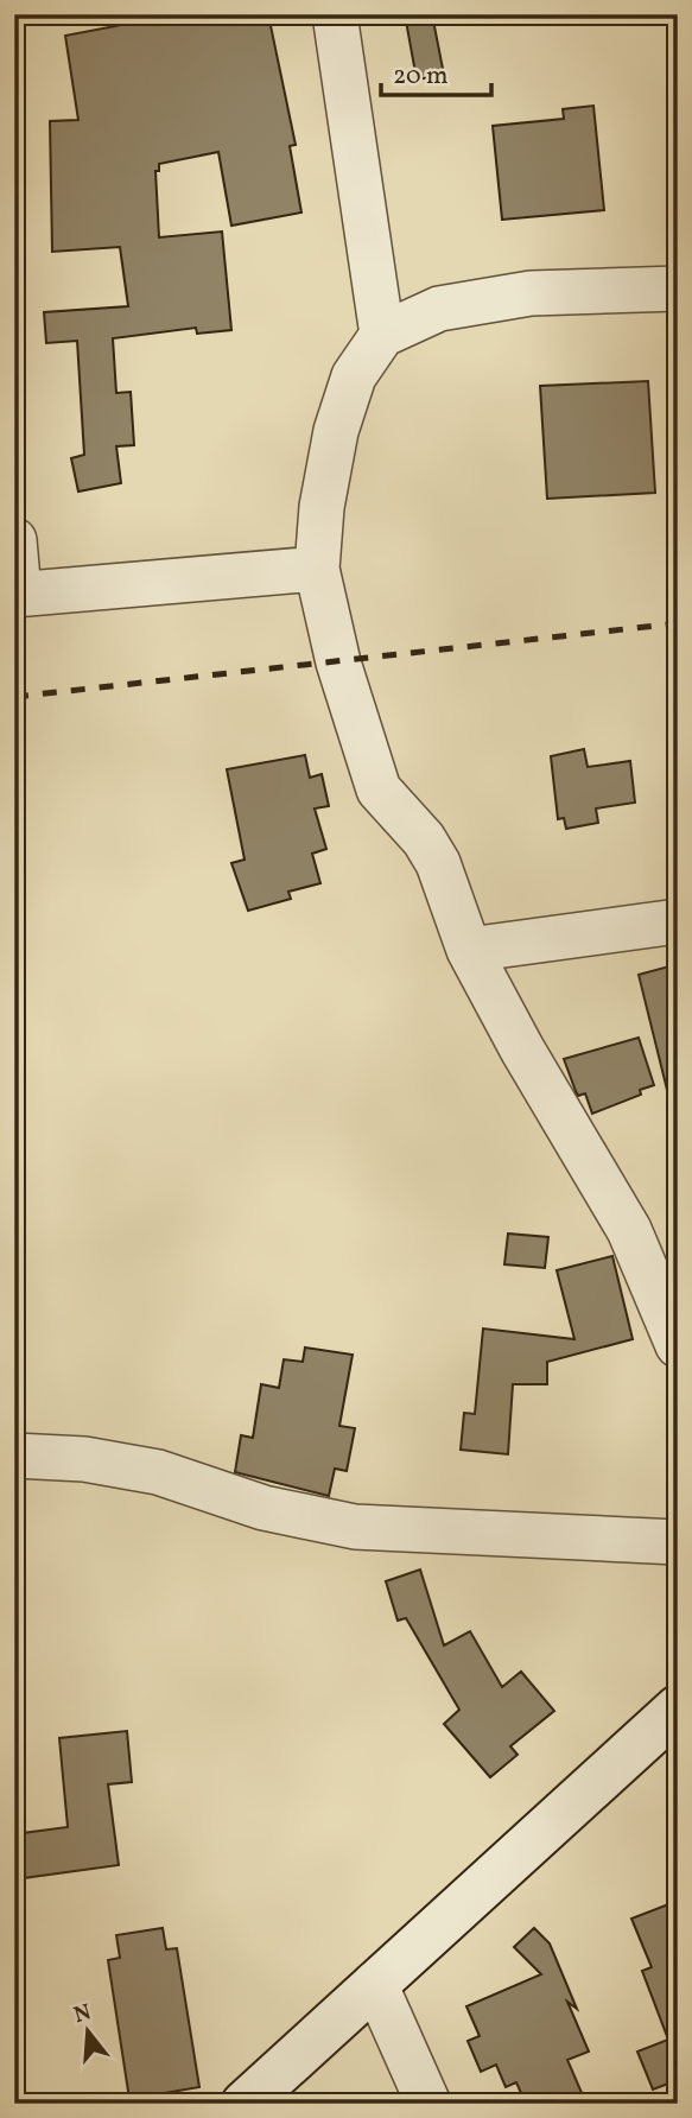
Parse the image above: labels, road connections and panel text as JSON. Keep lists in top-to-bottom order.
{
  "scale_bar": "20 m",
  "north": "top"
}
